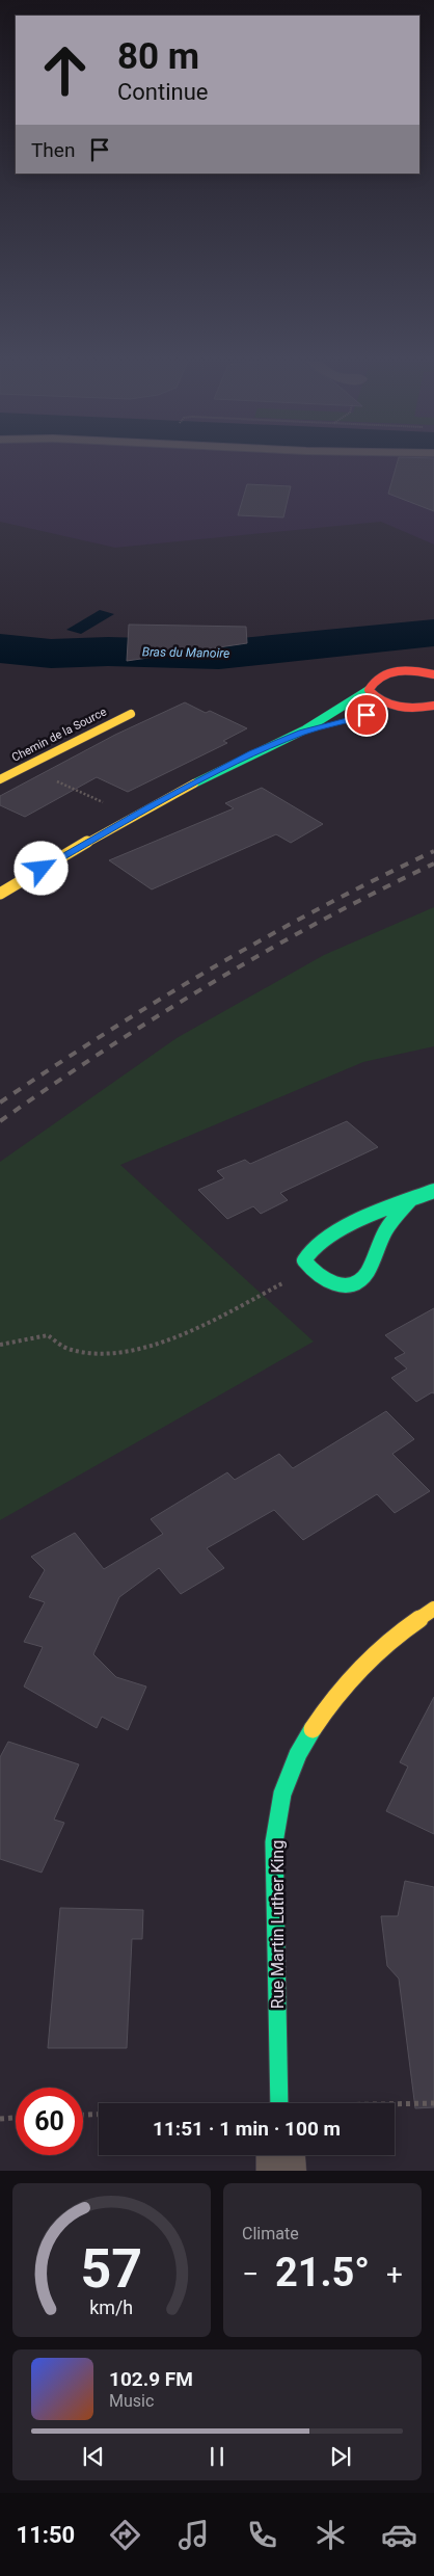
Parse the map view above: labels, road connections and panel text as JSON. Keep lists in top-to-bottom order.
{
  "streets": {
    "main road": ["Chemin de la Source", "Rue Martin Luther King"]
  },
  "water": ["Bras du Manoire"],
  "page": {
    "turn": ["80 m", "Continue"],
    "then": "Then",
    "limit": "60",
    "trip": "11:51 · 1 min · 100 m",
    "tile": "Climate",
    "heat": ["−", "21.5°", "+"],
    "song": ["102.9 FM", "Music"],
    "tabs": "11:50",
    "gauge": ["57", "km/h"]
  }
}
